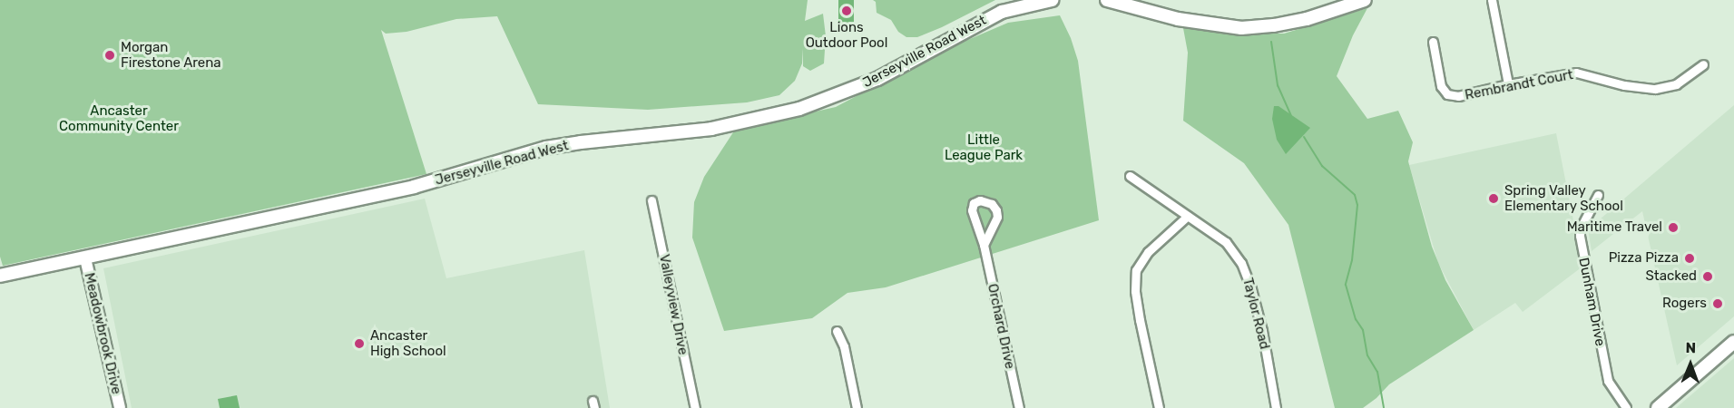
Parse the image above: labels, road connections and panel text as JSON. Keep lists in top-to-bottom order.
{
  "streets": {
    "main road": ["Jerseyville Road West"],
    "street": [
      "Rembrandt Court",
      "Dunham Drive",
      "Valleyview Drive",
      "Taylor Road",
      "Orchard Drive",
      "Meadowbrook Drive"
    ]
  },
  "crossings": [
    ["Jerseyville Road West", "Meadowbrook Drive"]
  ],
  "parks": ["Ancaster Community Center", "Little League Park"],
  "places": [
    "Lions Outdoor Pool",
    "Morgan Firestone Arena",
    "Spring Valley Elementary School",
    "Maritime Travel",
    "Pizza Pizza",
    "Stacked",
    "Rogers",
    "Ancaster High School"
  ],
  "north": "top"
}
